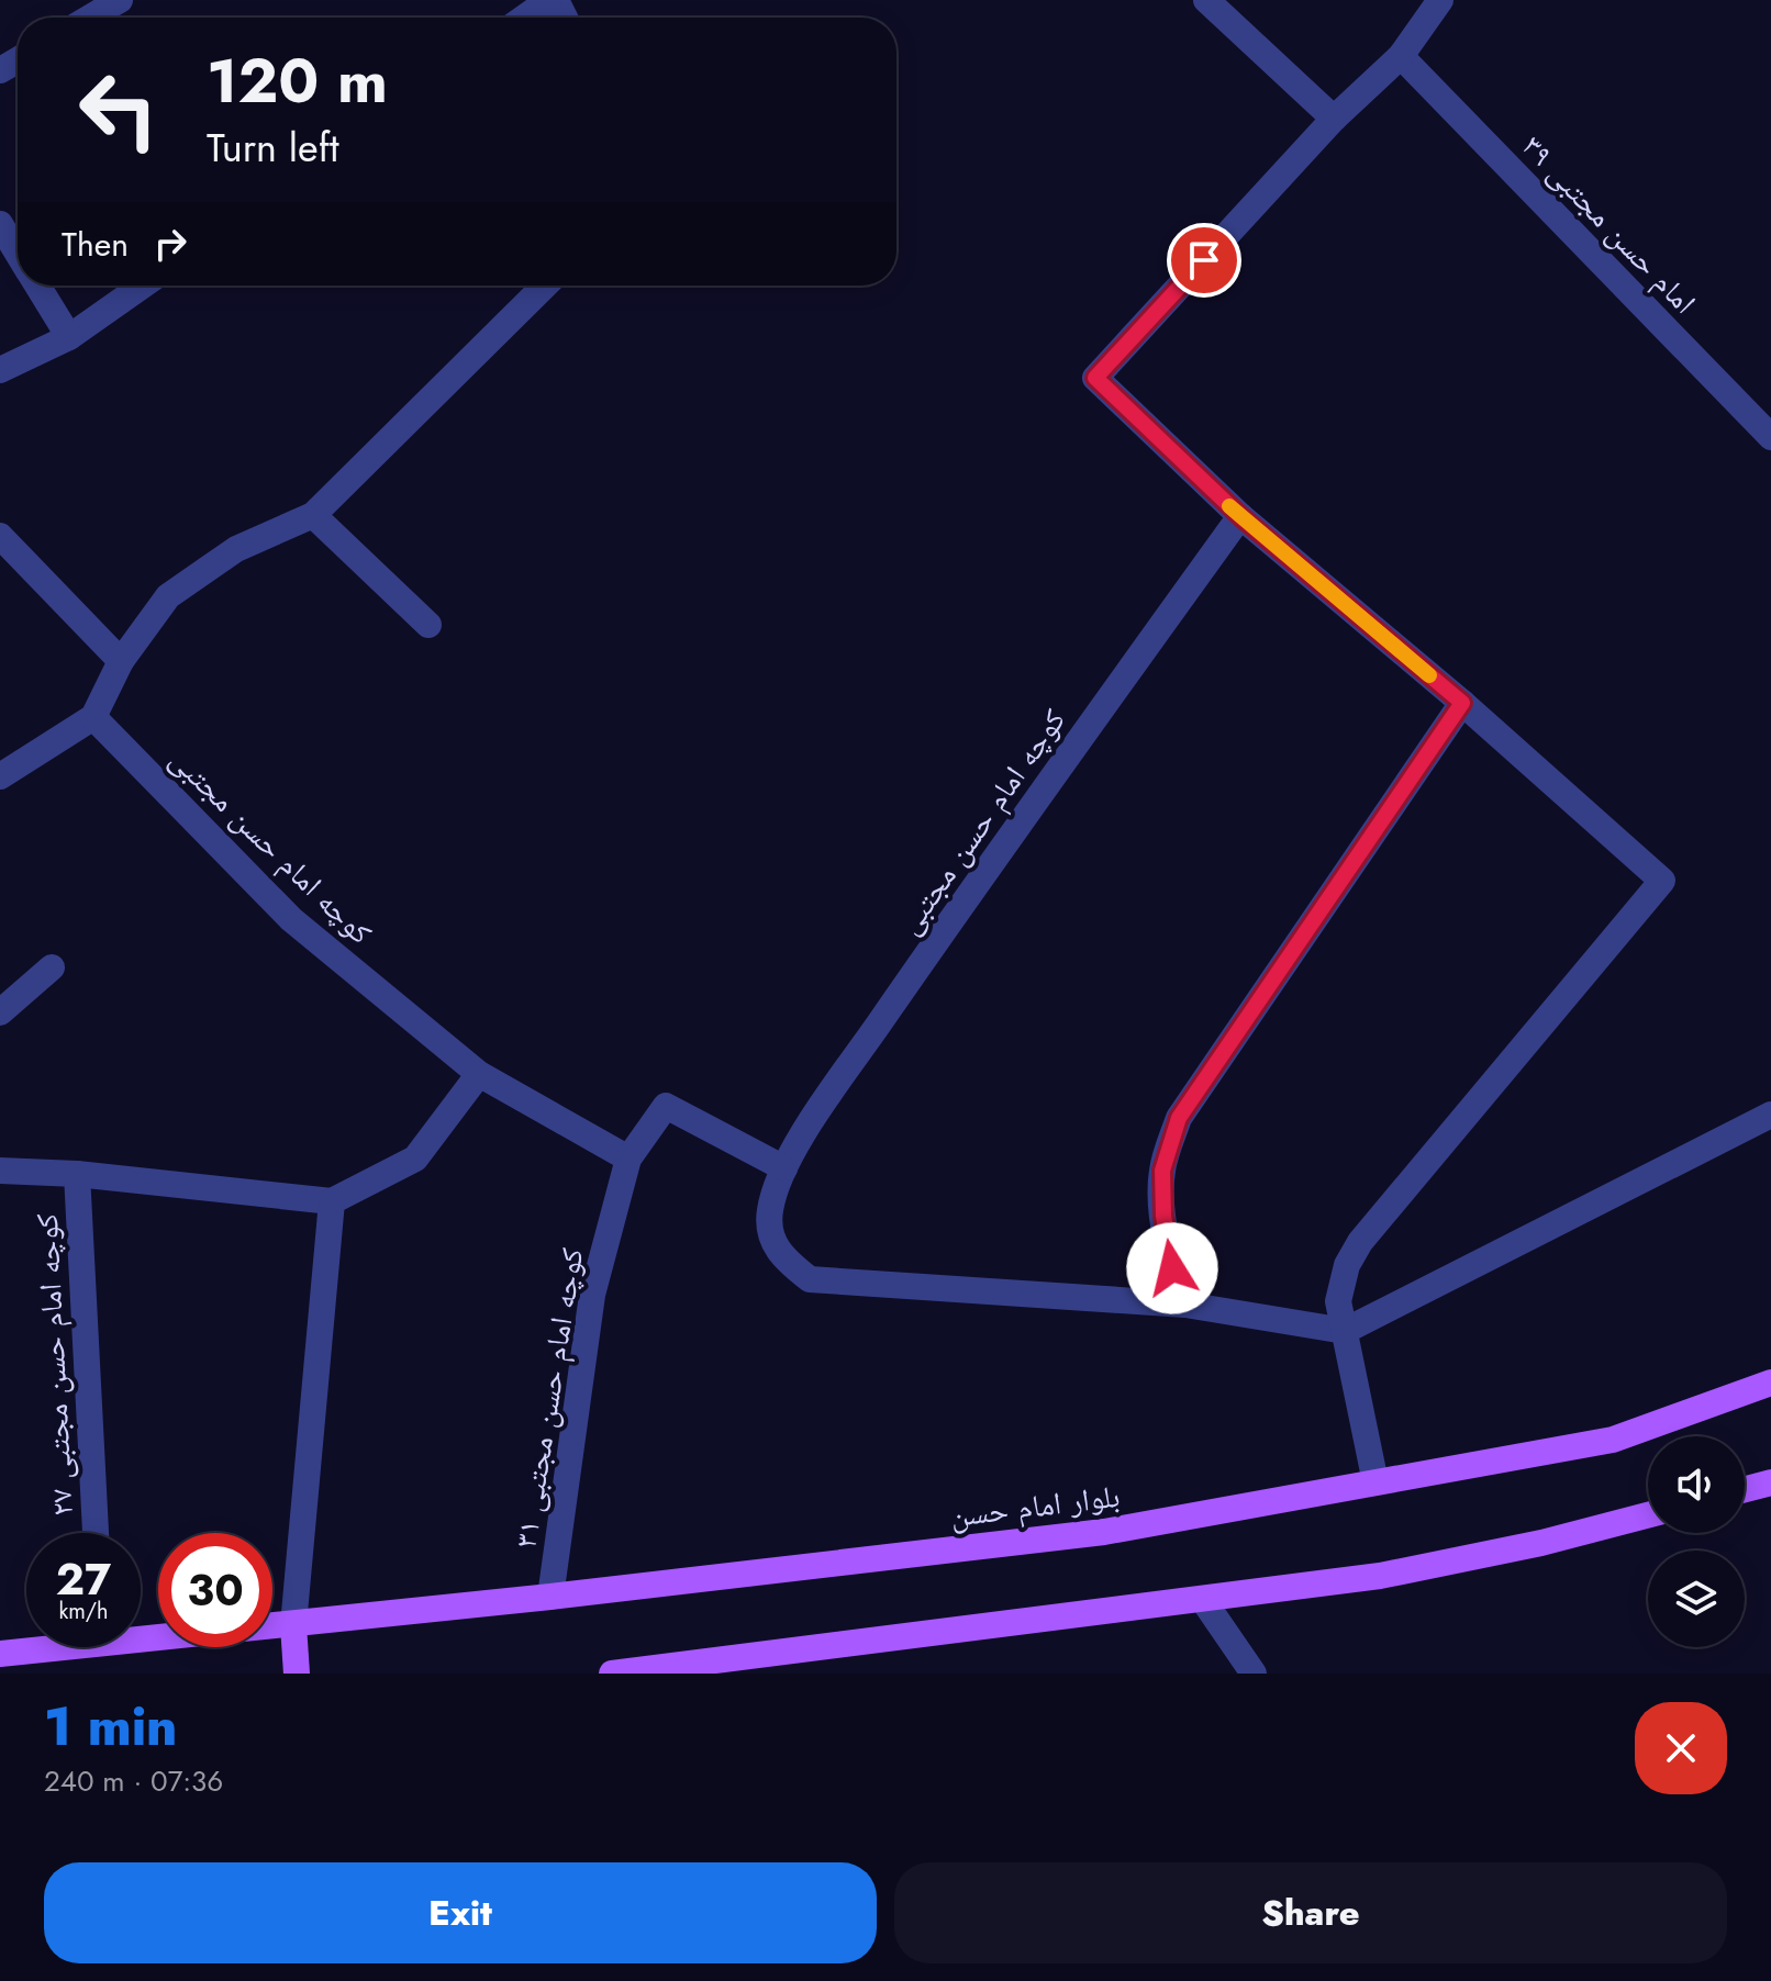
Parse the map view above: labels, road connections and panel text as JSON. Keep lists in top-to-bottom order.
{
  "streets": {
    "main road": ["بلوار امام حسن"],
    "street": [
      "امام حسن مجتبی ۳۹",
      "کوچه امام حسن مجتبی",
      "کوچه امام حسن مجتبی ۲۷",
      "کوچه امام حسن مجتبی ۳۱"
    ]
  },
  "crossings": [
    ["کوچه امام حسن مجتبی", "کوچه امام حسن مجتبی ۳۱"],
    ["کوچه امام حسن مجتبی ۳۱", "بلوار امام حسن"]
  ],
  "page": {
    "turn": ["120 m", "Turn left"],
    "then": "Then",
    "speed": "27 km/h",
    "limit": "30",
    "heading": ["1 min", "240 m · 07:36"],
    "buttons": ["Exit", "Share"]
  }
}
